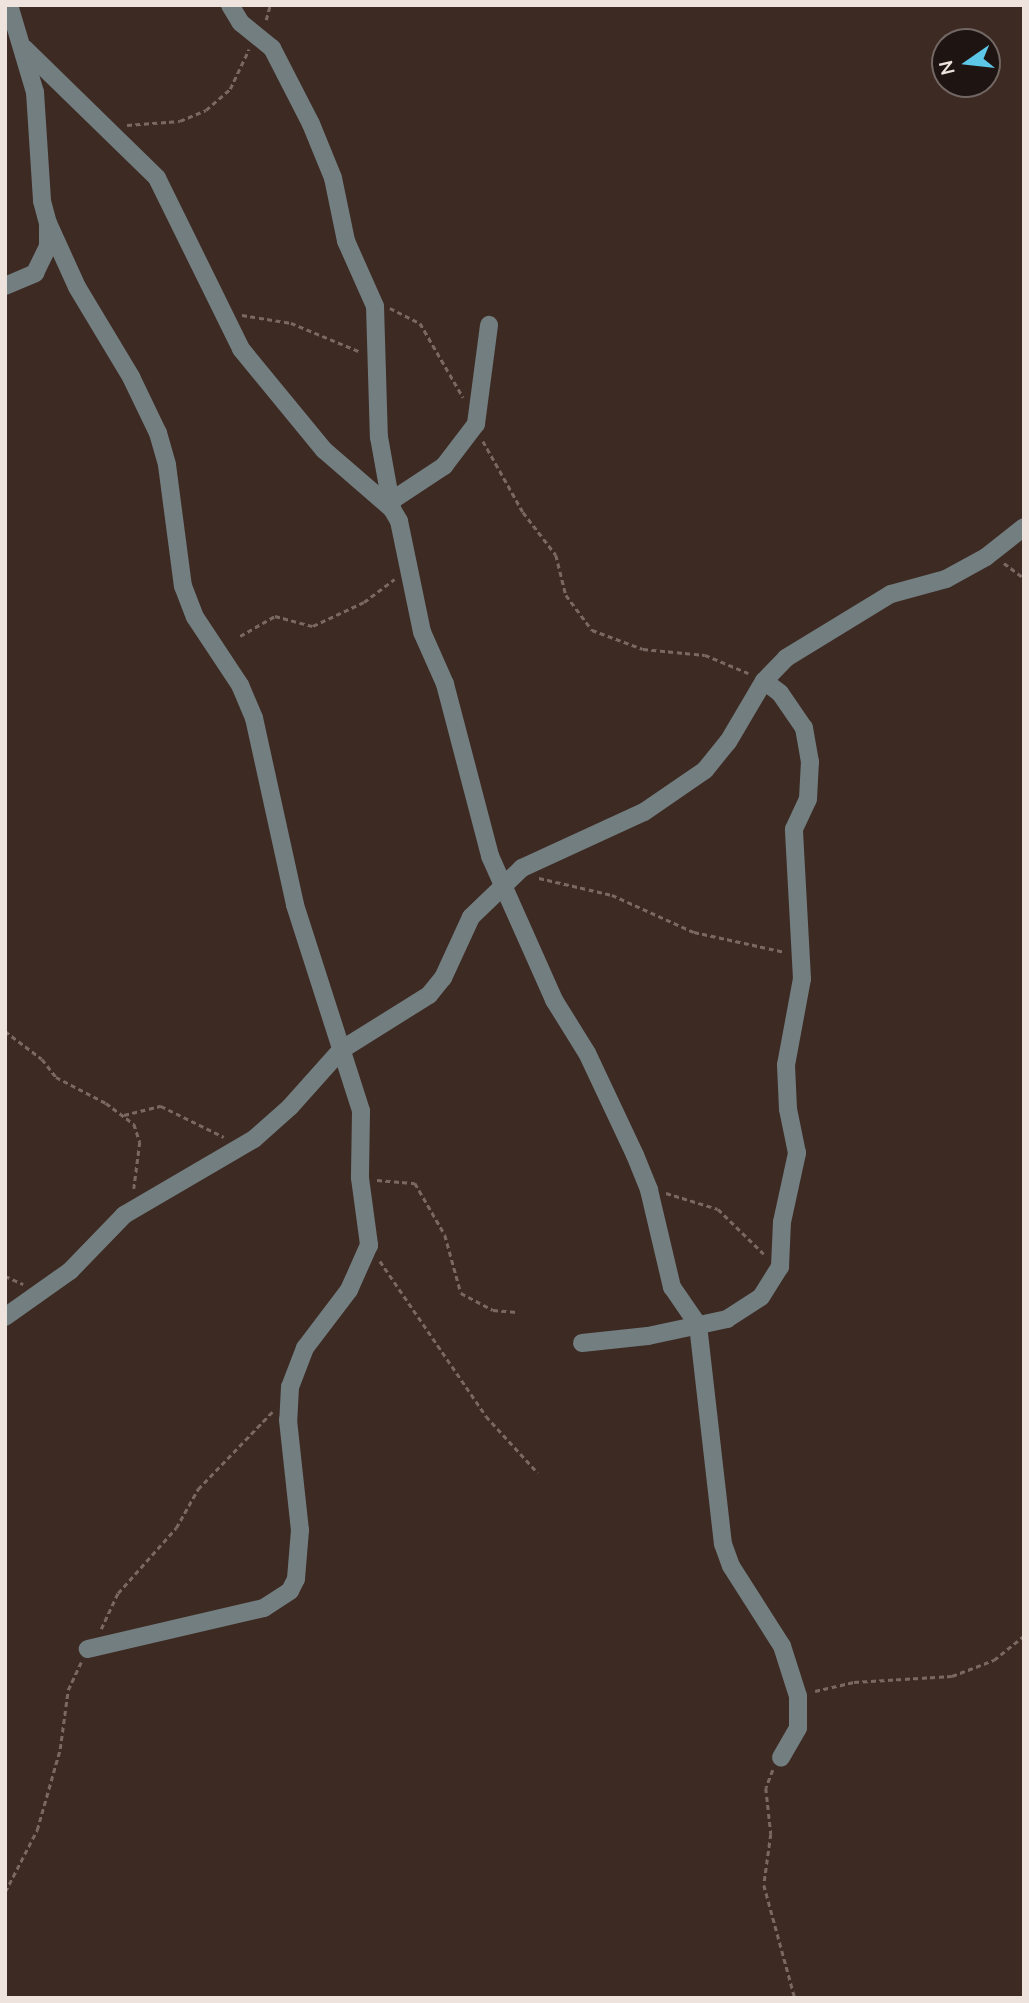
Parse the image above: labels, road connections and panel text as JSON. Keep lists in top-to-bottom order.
{
  "north": "left"
}
